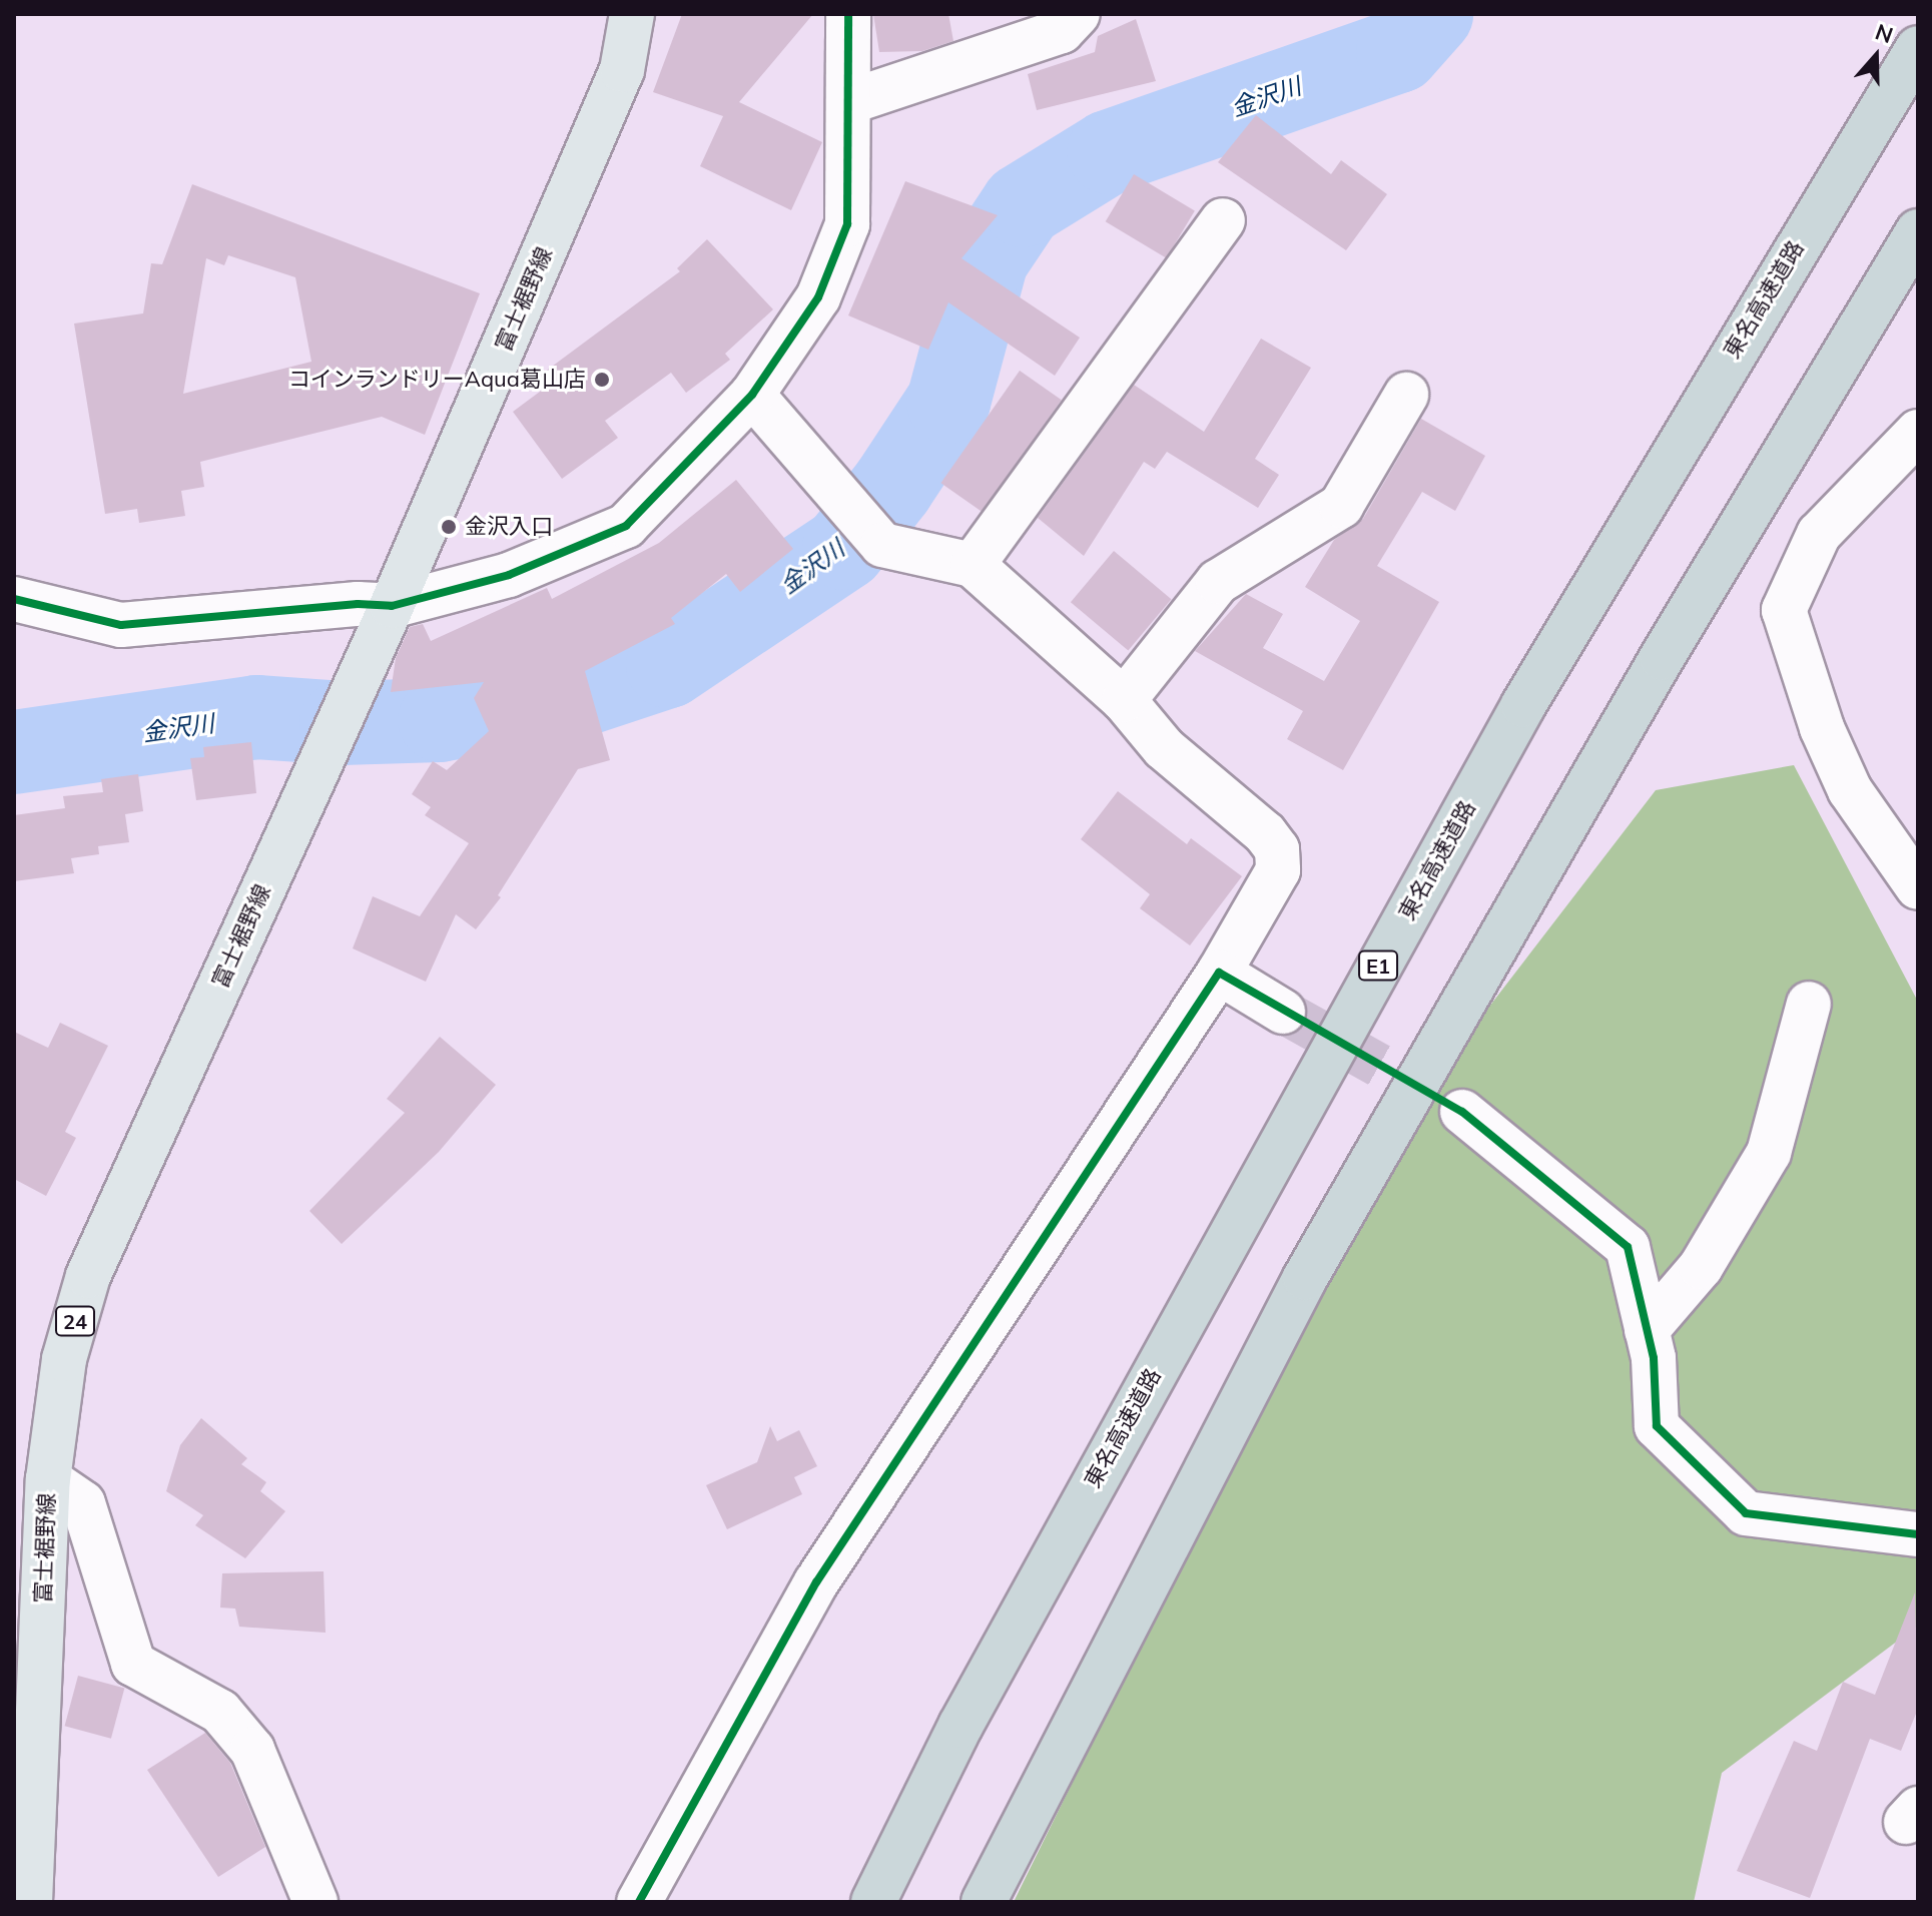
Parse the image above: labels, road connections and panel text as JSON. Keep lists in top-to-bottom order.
{
  "streets": {
    "highway": ["東名高速道路", "E1"],
    "main road": ["富士裾野線", "24"]
  },
  "water": ["金沢川"],
  "places": ["コインランドリーAqua葛山店", "金沢入口"],
  "north": "top"
}
